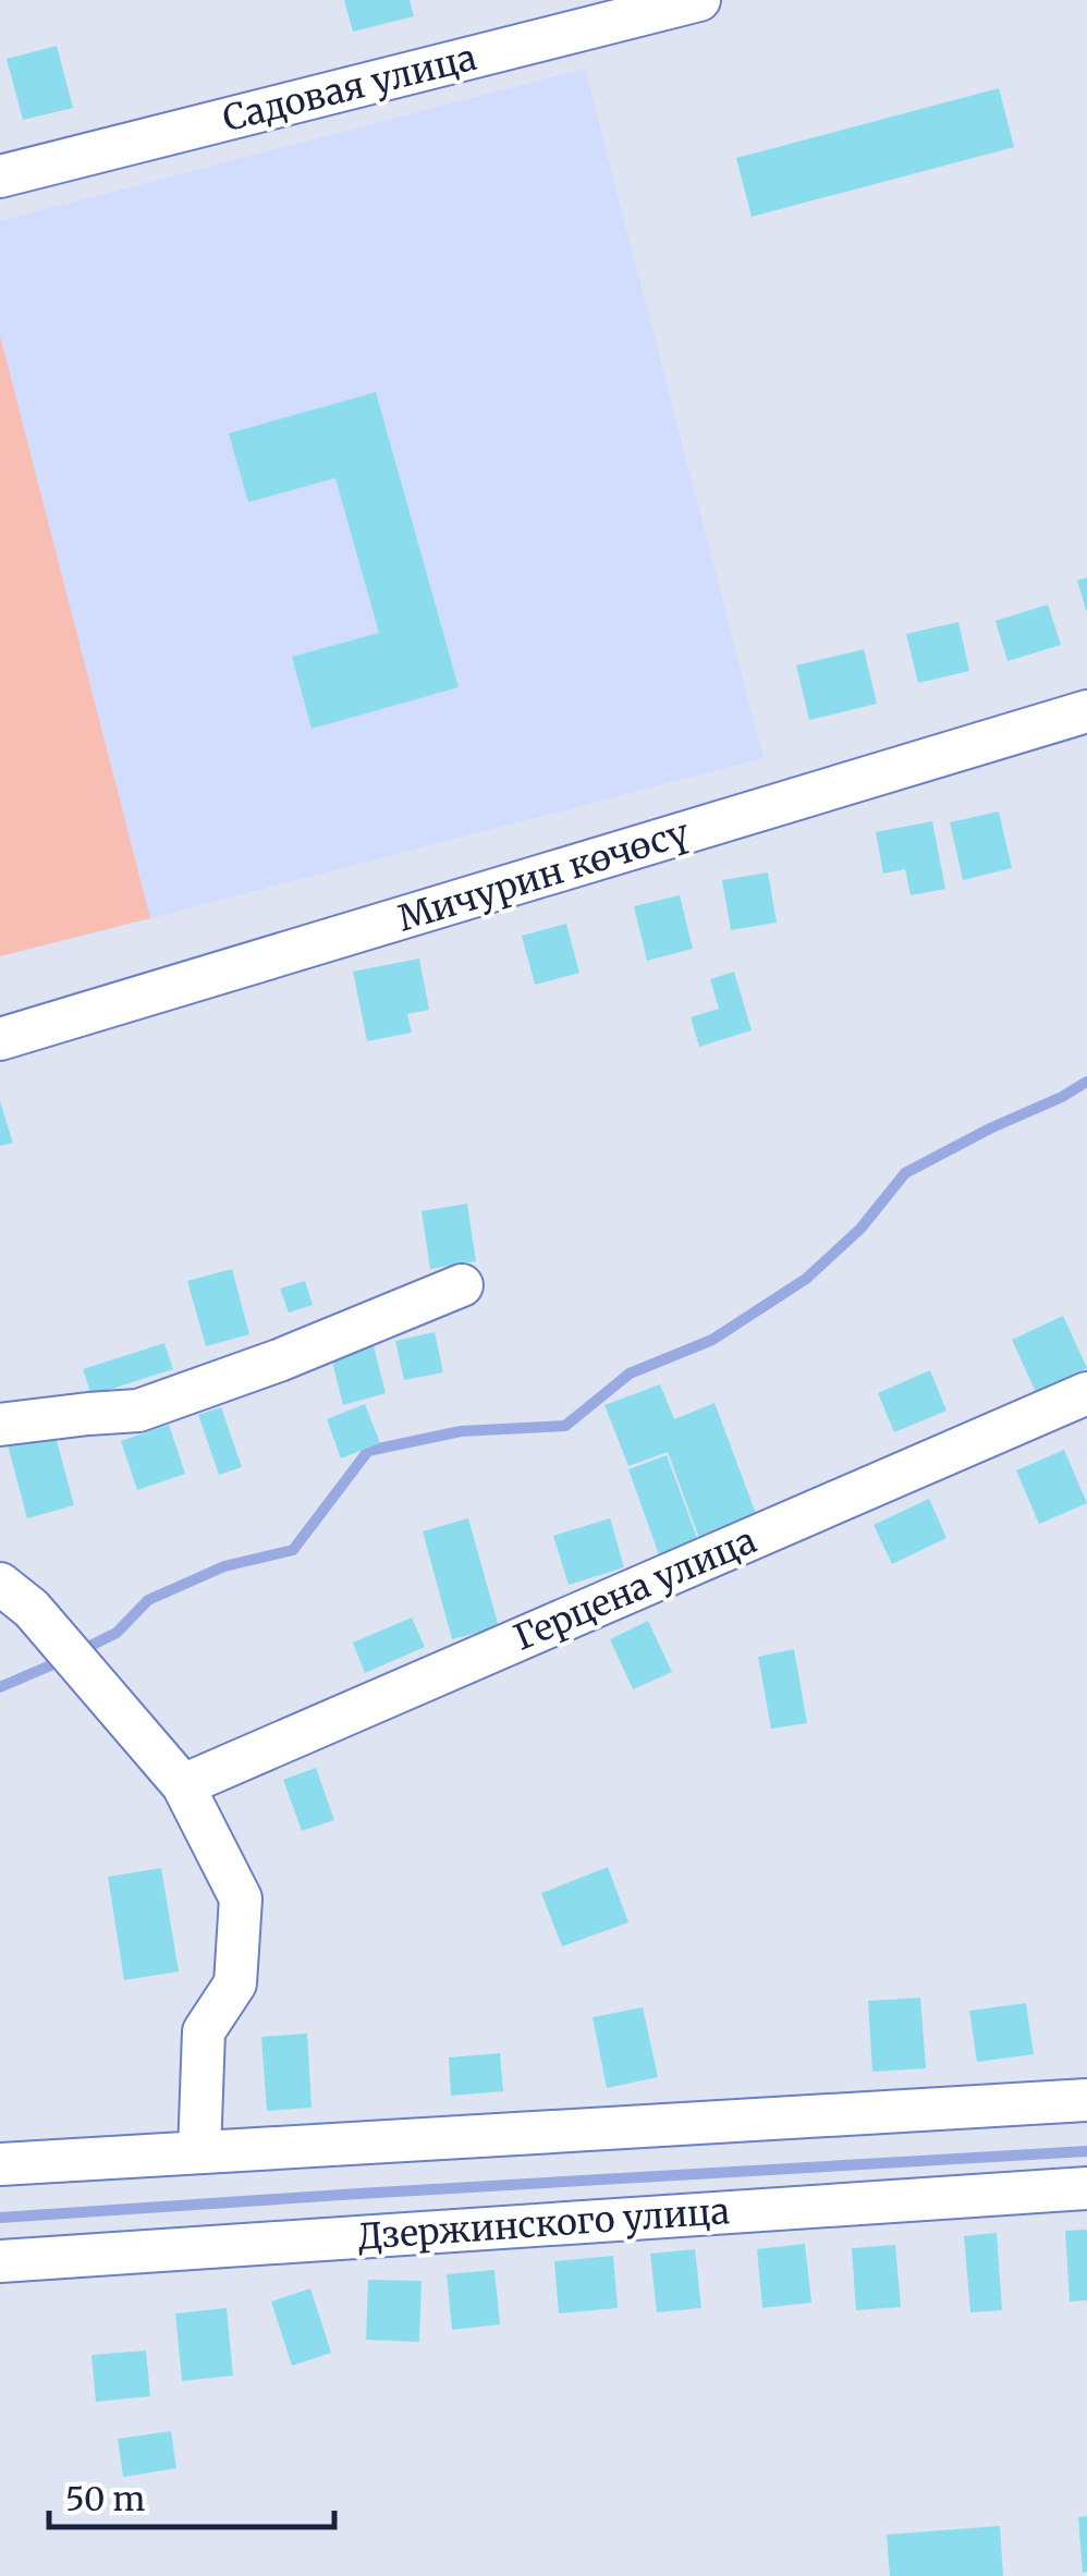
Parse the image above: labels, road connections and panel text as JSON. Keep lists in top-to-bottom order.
{
  "streets": {
    "street": [
      "Садовая улица",
      "Мичурин көчөсү",
      "Герцена улица",
      "Дзержинского улица"
    ]
  },
  "scale_bar": "50 m"
}
